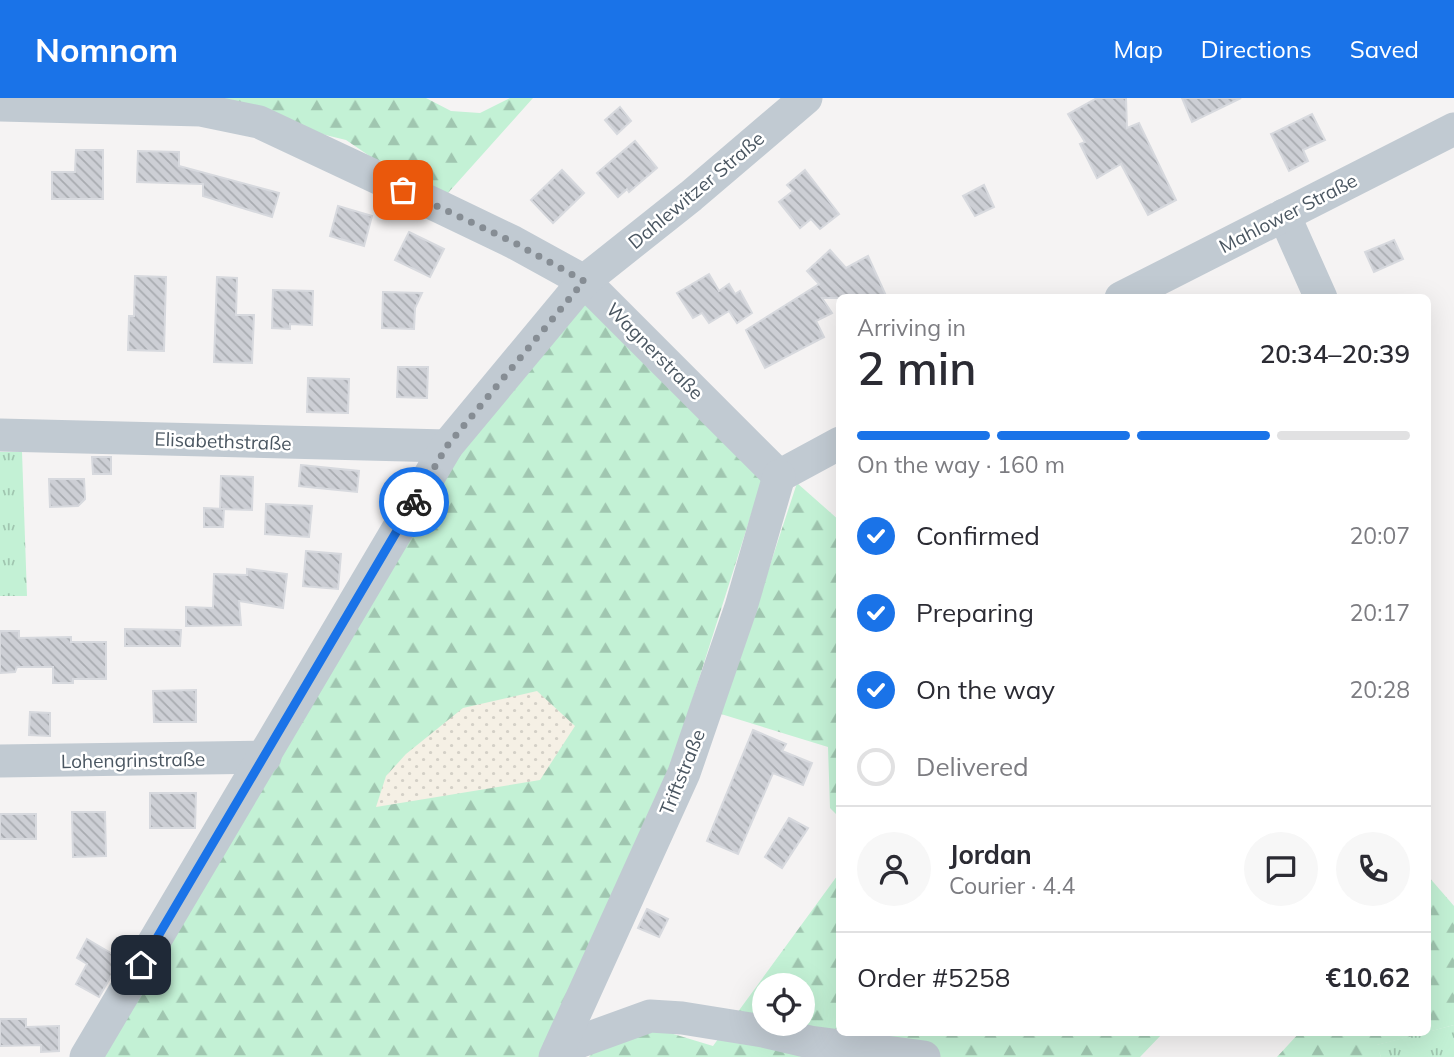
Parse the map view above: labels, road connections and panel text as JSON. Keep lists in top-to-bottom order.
{
  "streets": {
    "street": [
      "Dahlewitzer Straße",
      "Mahlower Straße",
      "Wagnerstraße",
      "Elisabethstraße",
      "Lohengrinstraße",
      "Triftstraße"
    ]
  },
  "crossings": [
    ["Dahlewitzer Straße", "Wagnerstraße"],
    ["Dahlewitzer Straße", "Elisabethstraße"],
    ["Dahlewitzer Straße", "Lohengrinstraße"],
    ["Wagnerstraße", "Triftstraße"]
  ],
  "page": {
    "header": "Nomnom",
    "nav": ["Map", "Directions", "Saved"],
    "heading": ["2 min", "Arriving in", "20:34–20:39"],
    "panel": [
      "Jordan",
      "Courier · 4.4",
      "Order #5258",
      "€10.62"
    ],
    "bar": "On the way · 160 m",
    "list": [
      ["Confirmed", "20:07"],
      ["Preparing", "20:17"],
      ["On the way", "20:28"],
      "Delivered"
    ]
  }
}
